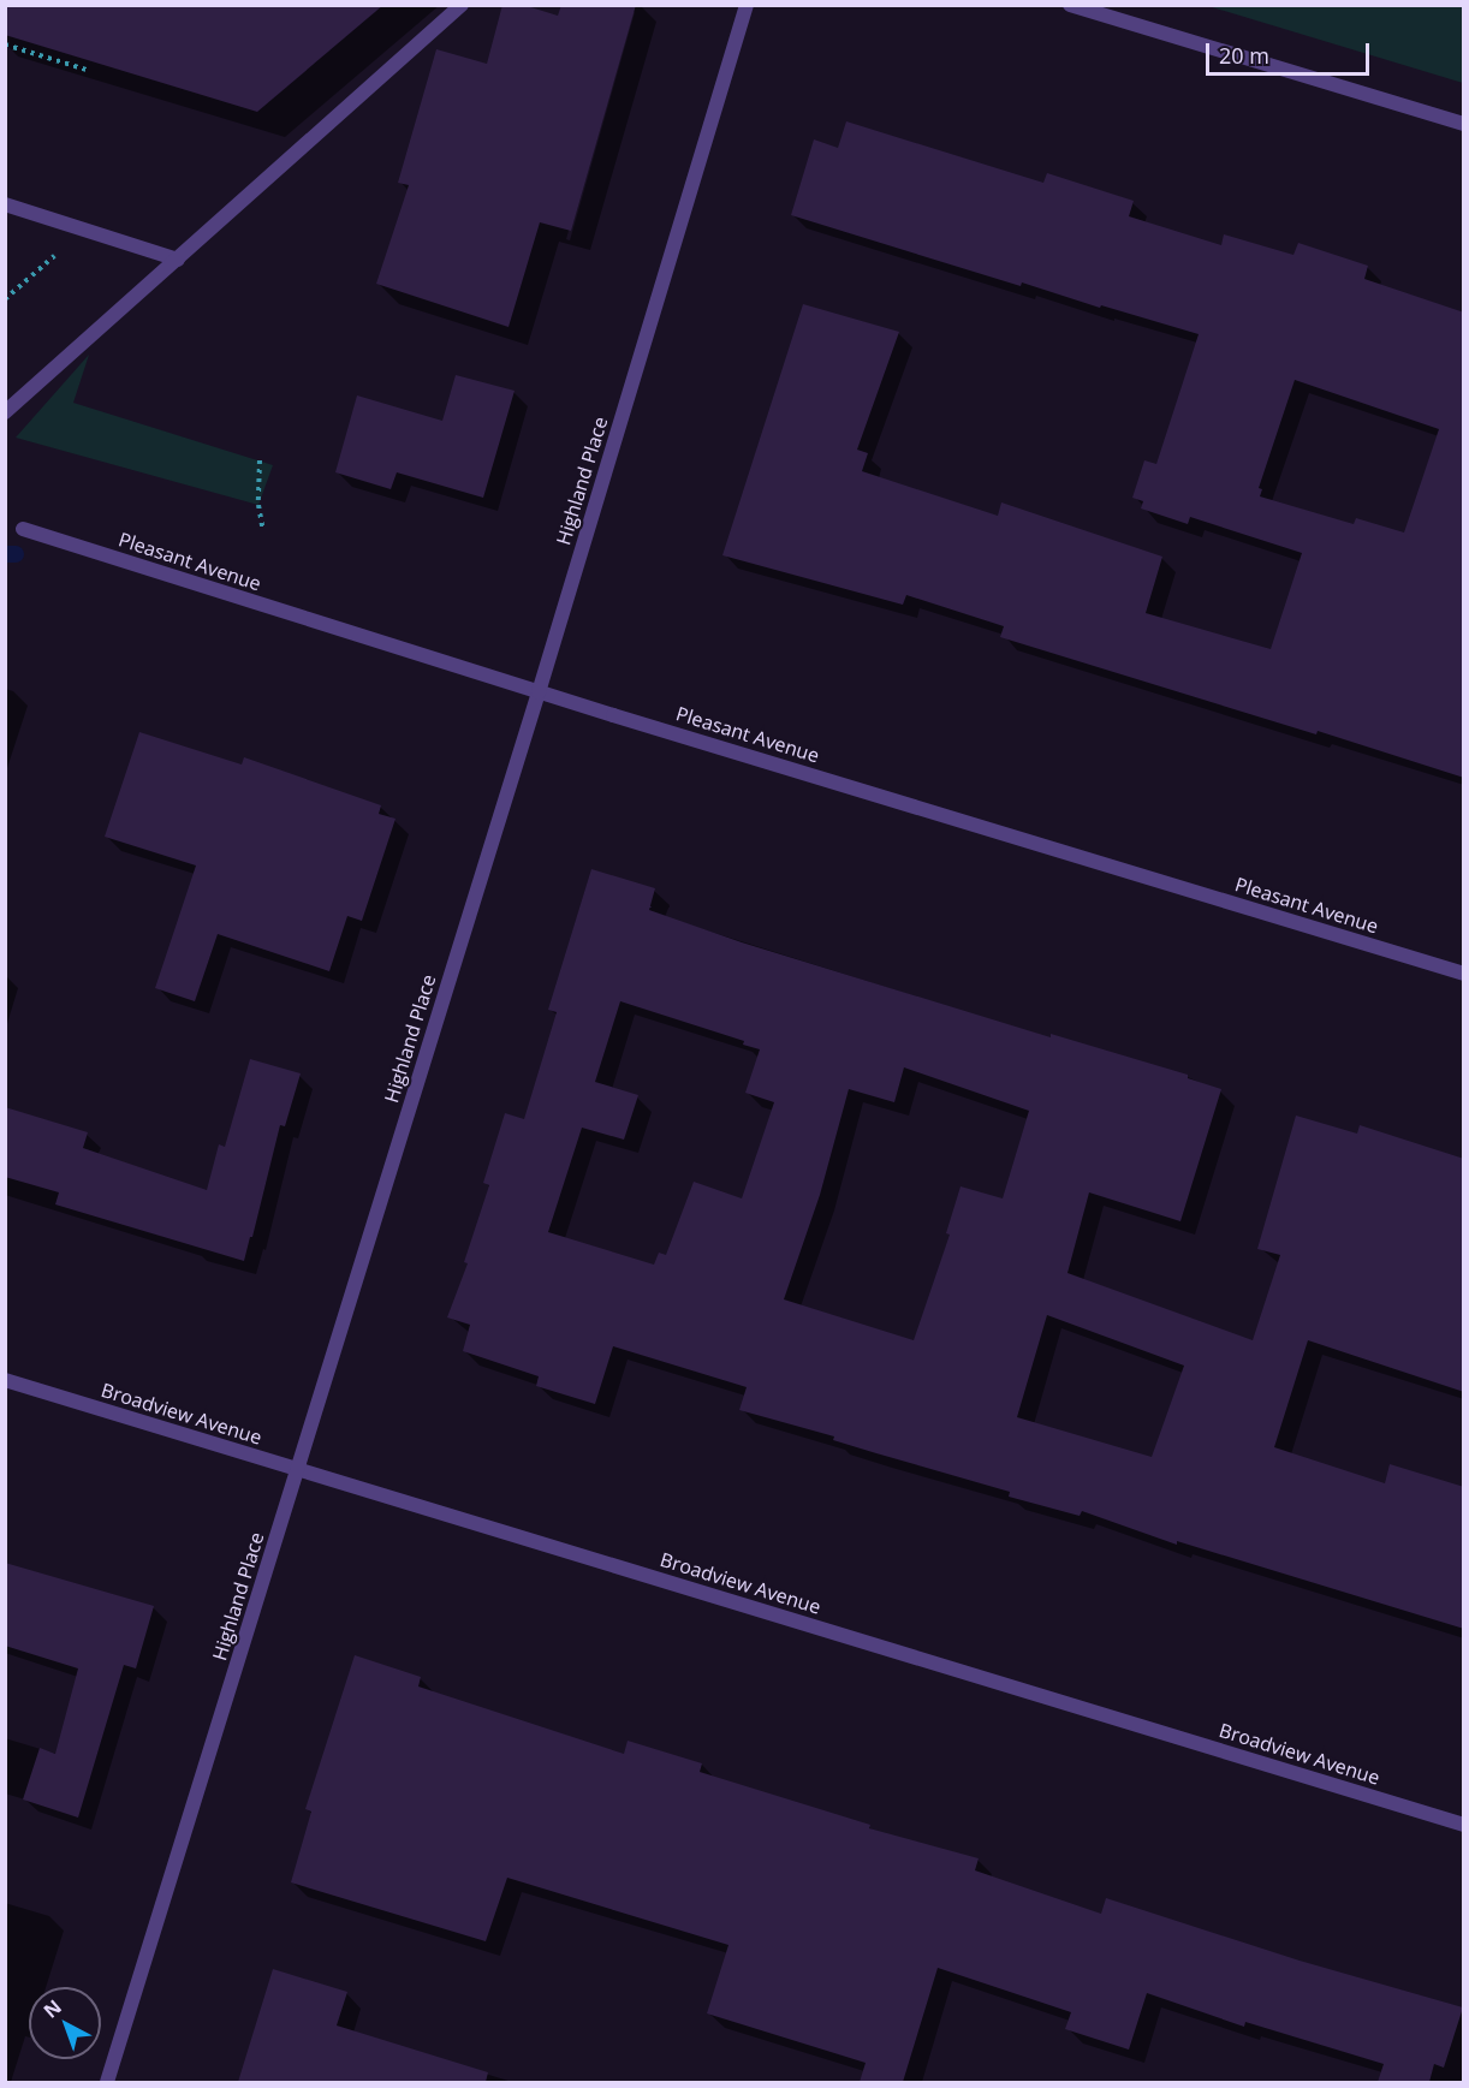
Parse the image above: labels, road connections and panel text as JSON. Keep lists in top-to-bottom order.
{
  "streets": {
    "street": ["Highland Place", "Pleasant Avenue", "Broadview Avenue"]
  },
  "crossings": [
    ["Highland Place", "Pleasant Avenue"],
    ["Highland Place", "Broadview Avenue"]
  ],
  "scale_bar": "20 m",
  "north": "top left"
}
